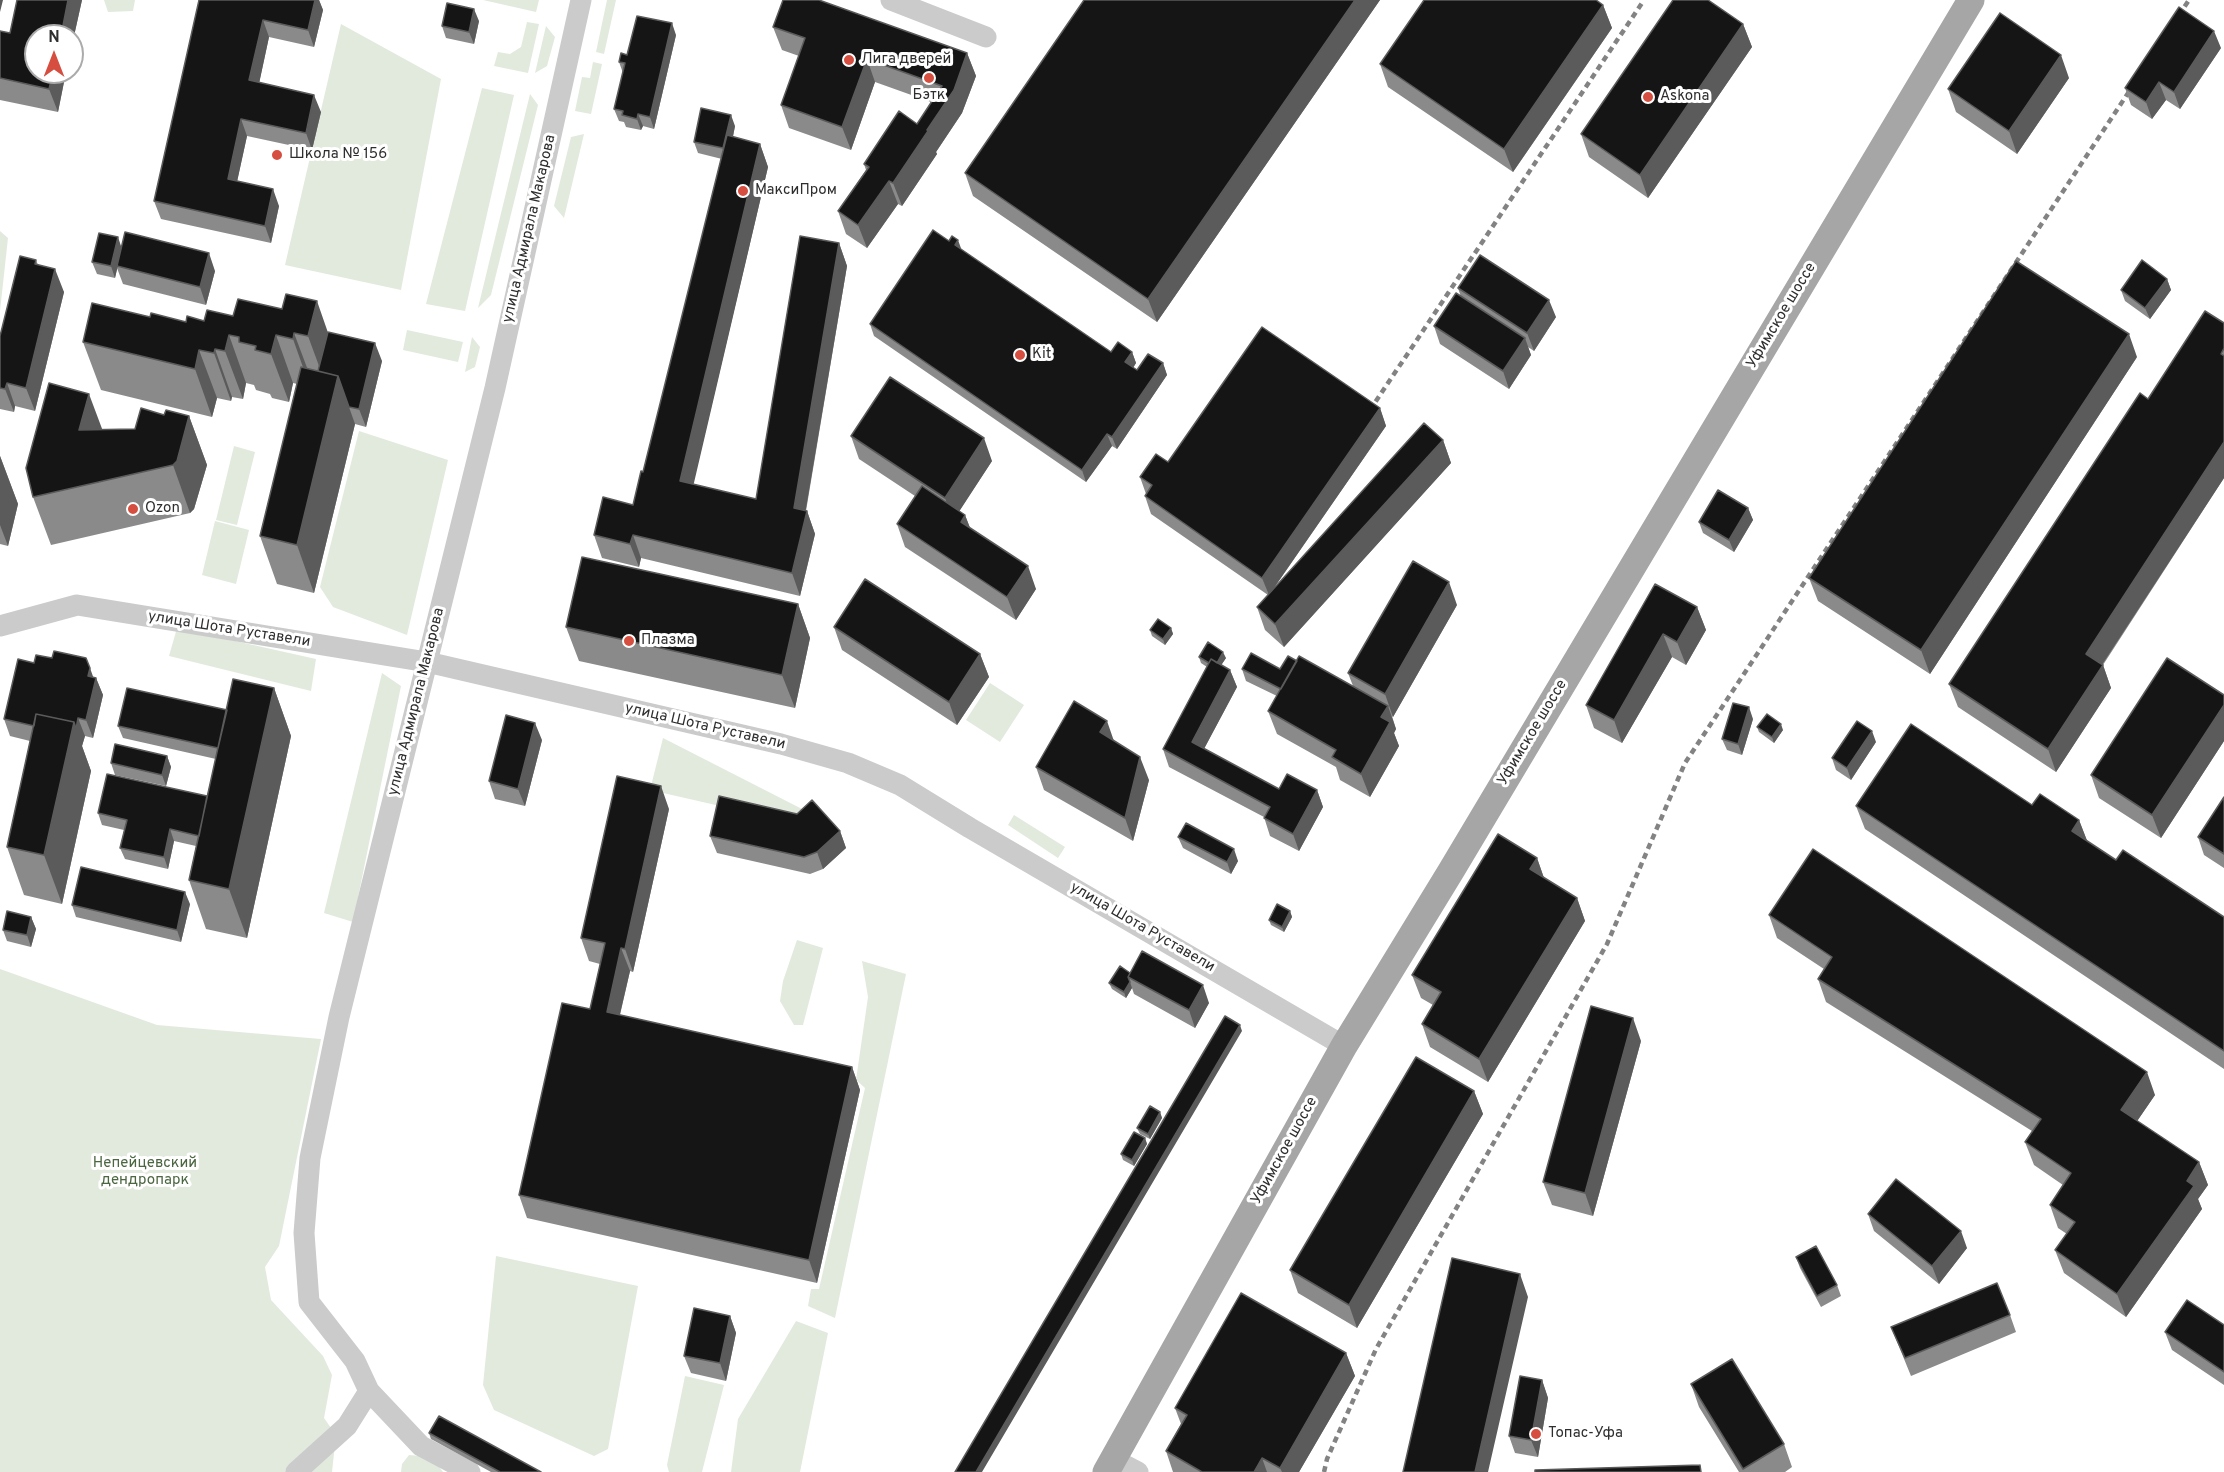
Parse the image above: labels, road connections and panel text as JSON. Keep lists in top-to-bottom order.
{
  "streets": {
    "main road": ["Уфимское шоссе"],
    "street": ["улица Адмирала Макарова", "улица Шота Руставели"]
  },
  "crossings": [
    ["улица Адмирала Макарова", "улица Шота Руставели"],
    ["Уфимское шоссе", "улица Шота Руставели"]
  ],
  "parks": ["Непейцевский дендропарк"],
  "places": [
    "Лига дверей",
    "Бэтк",
    "Askona",
    "Школа № 156",
    "МаксиПром",
    "Kit",
    "Ozon",
    "Плазма",
    "Топас-Уфа"
  ],
  "north": "top"
}
